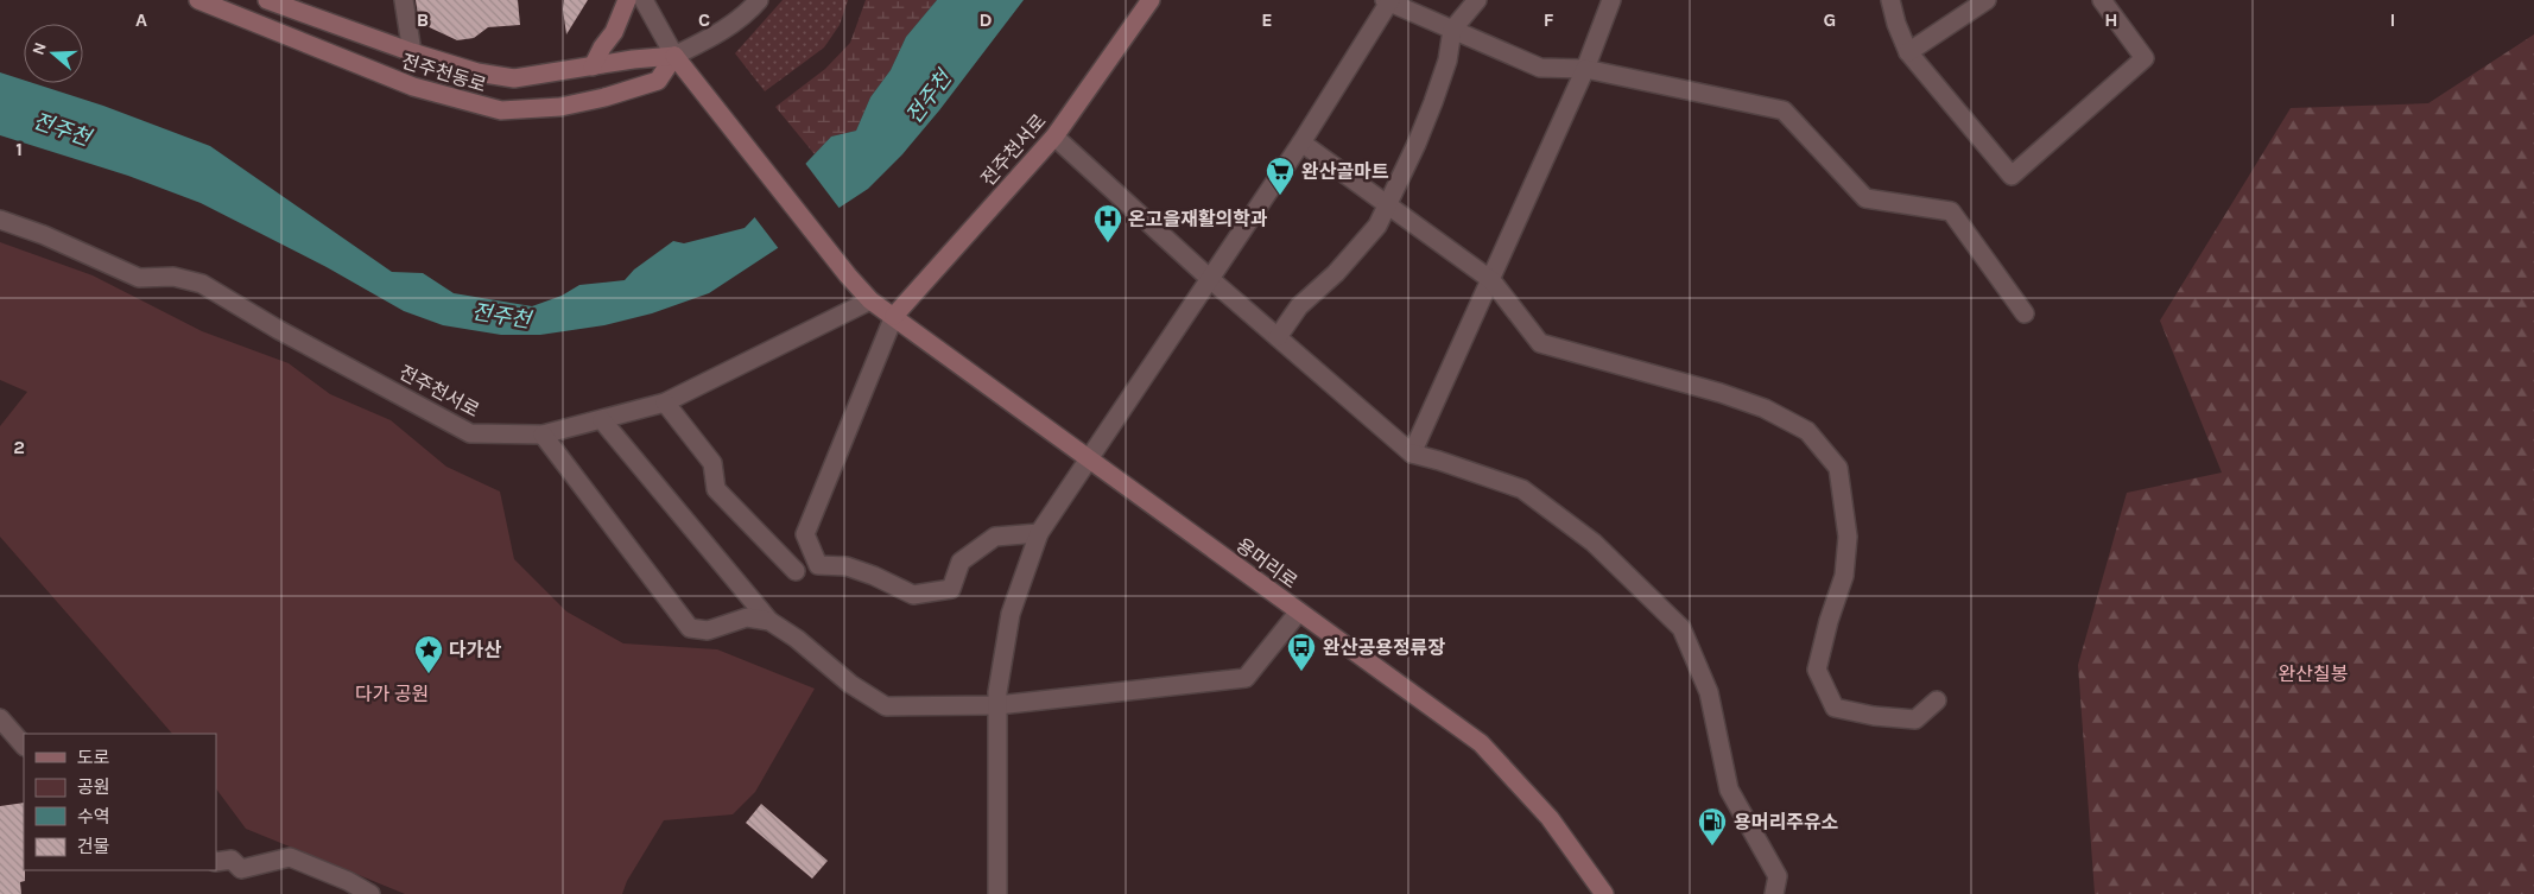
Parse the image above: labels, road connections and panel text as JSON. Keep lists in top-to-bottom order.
{
  "streets": {
    "street": ["전주천동로", "전주천서로", "용머리로"]
  },
  "crossings": [
    ["전주천동로", "용머리로"],
    ["전주천서로", "용머리로"]
  ],
  "water": ["전주천"],
  "parks": ["완산칠봉", "다가 공원"],
  "places": {
    "supermarket": ["완산골마트"],
    "hospital": ["온고을재활의학과"],
    "bus stop": ["완산공용정류장"],
    "place": ["다가산"],
    "fuel station": ["용머리주유소"]
  },
  "legend": [
    "도로",
    "공원",
    "수역",
    "건물"
  ],
  "north": "left",
  "grid": {
    "columns": [
      "A",
      "B",
      "C",
      "D",
      "E",
      "F",
      "G",
      "H",
      "I"
    ],
    "rows": ["1", "2"]
  }
}
